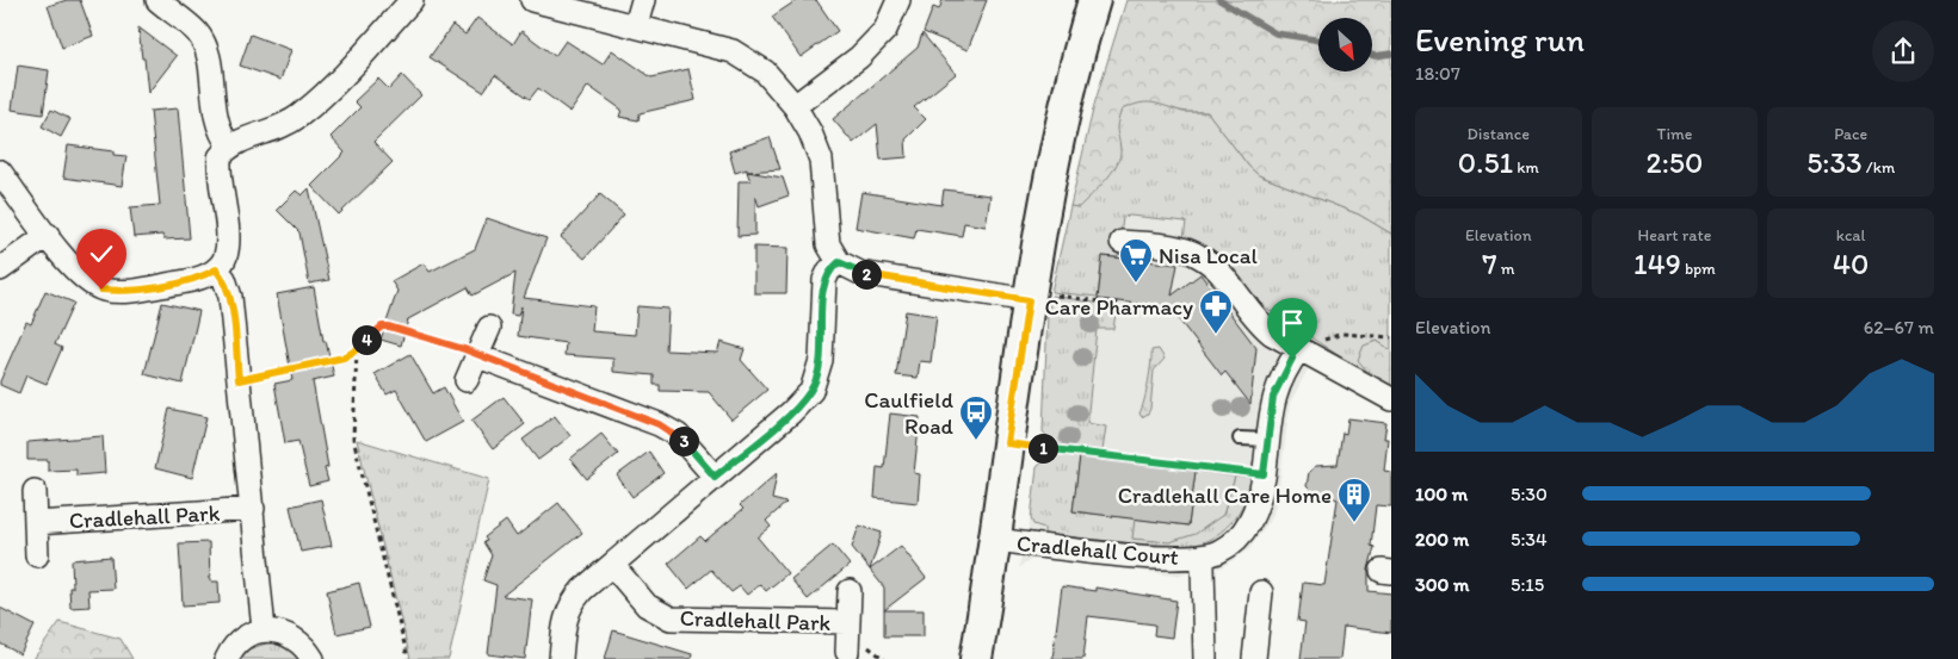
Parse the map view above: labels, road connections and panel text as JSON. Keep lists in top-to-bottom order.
{
  "streets": {
    "street": ["Cradlehall Park", "Cradlehall Court"]
  },
  "places": {
    "supermarket": ["Nisa Local"],
    "pharmacy": ["Care Pharmacy"],
    "bus stop": ["Caulfield Road"],
    "building": ["Cradlehall Care Home"]
  },
  "north": "bottom right",
  "page": {
    "heading": ["Evening run", "18:07"],
    "stats": [
      ["Distance", "0.51 km"],
      ["Time", "2:50"],
      ["Pace", "5:33 /km"],
      ["Elevation", "7 m"],
      ["Heart rate", "149 bpm"],
      ["kcal", "40"]
    ],
    "pins": [
      "2",
      "4",
      "3",
      "1"
    ],
    "chart": ["Elevation", "62–67 m"],
    "list": [
      {
        "name": "100 m",
        "note": "5:30"
      },
      {
        "name": "200 m",
        "note": "5:34"
      },
      {
        "name": "300 m",
        "note": "5:15"
      }
    ]
  }
}
